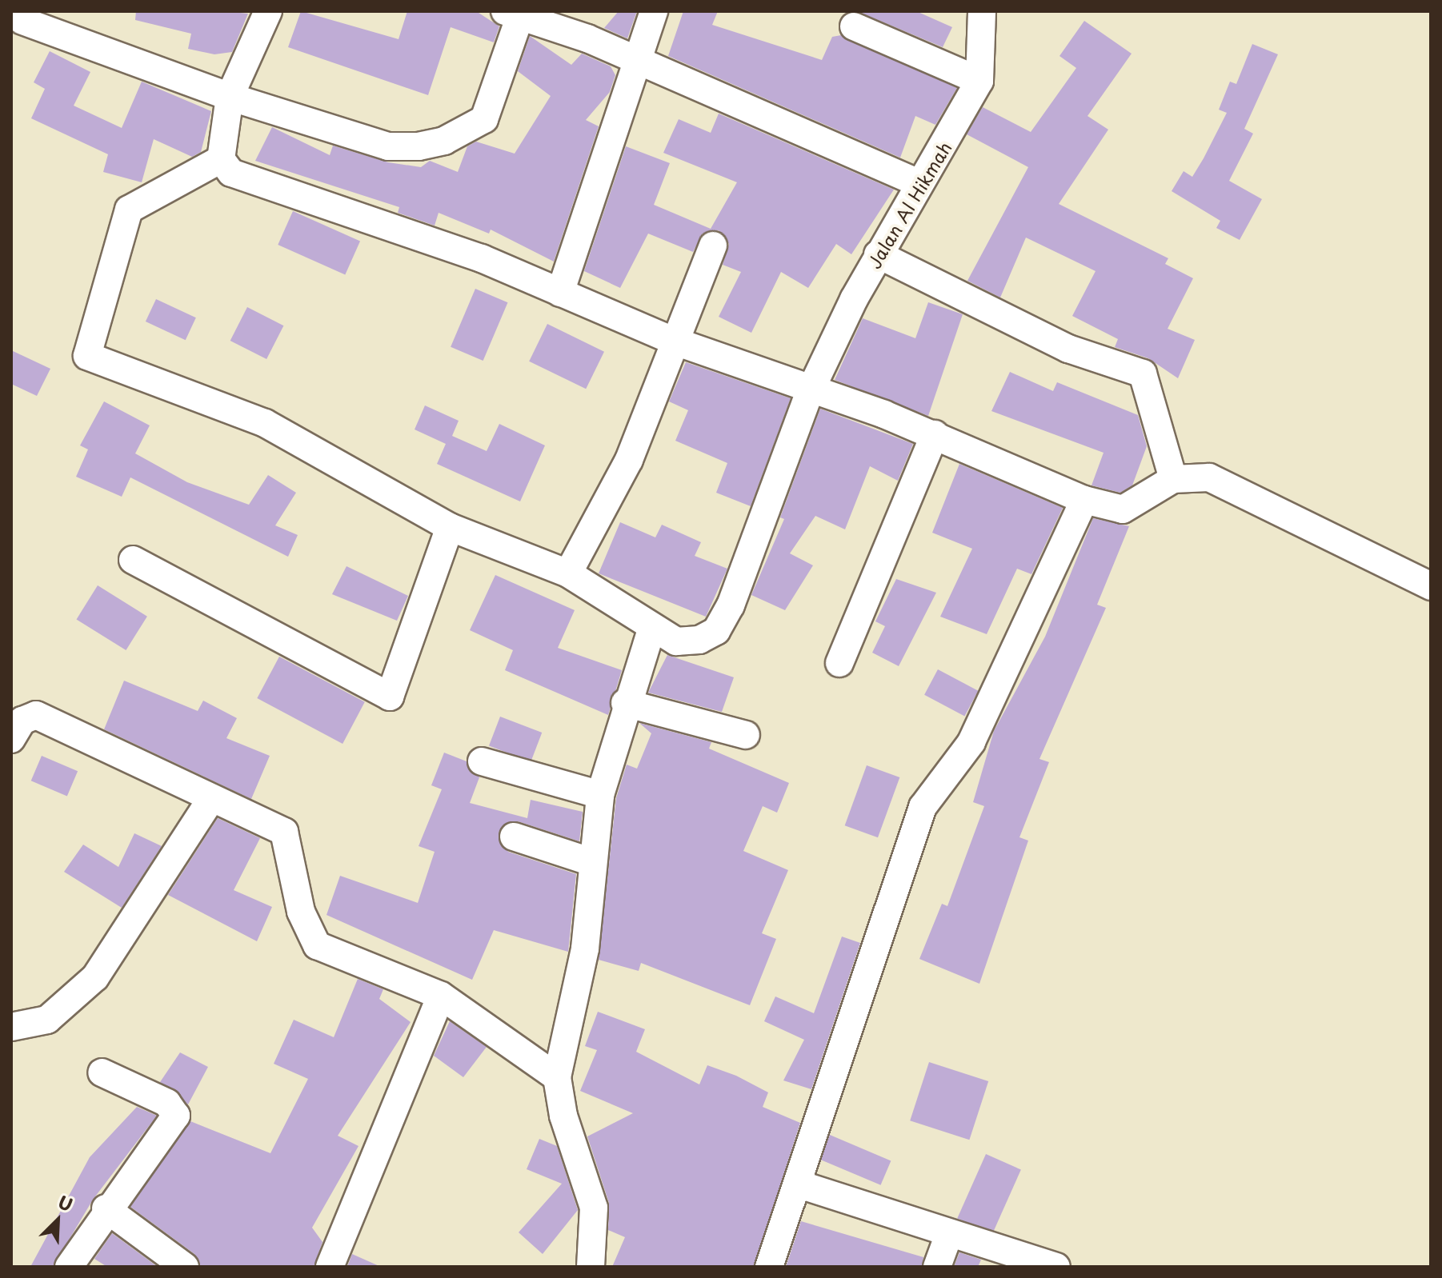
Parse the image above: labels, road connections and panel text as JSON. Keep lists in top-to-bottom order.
{
  "streets": {
    "street": ["Jalan Al Hikmah"]
  },
  "north": "top right"
}
